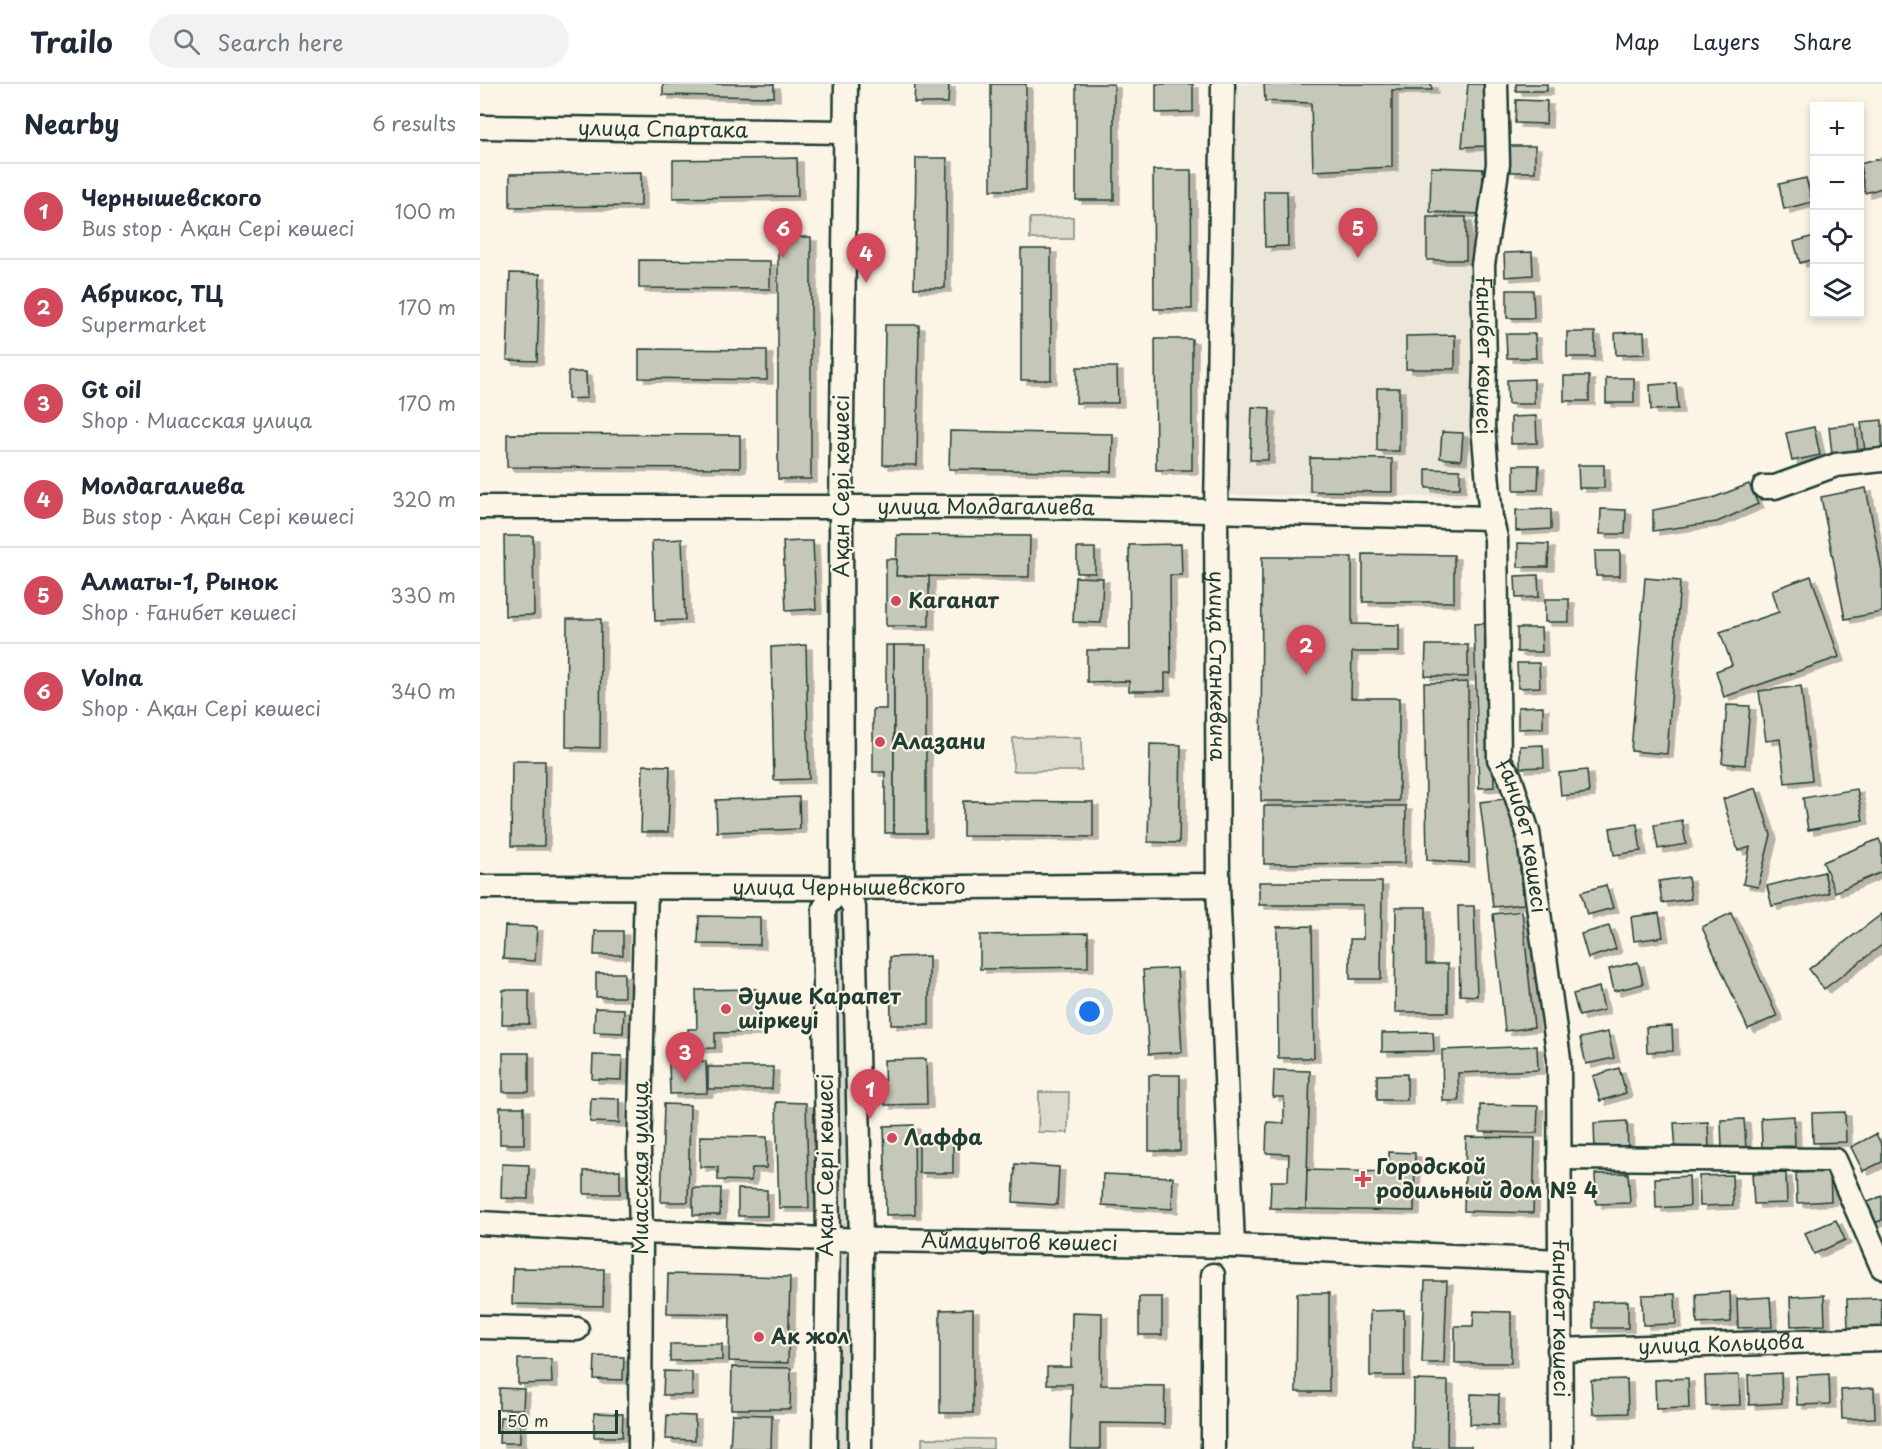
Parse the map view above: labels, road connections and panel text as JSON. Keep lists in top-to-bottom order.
{
  "streets": {
    "street": [
      "улица Спартака",
      "Ғанибет көшесі",
      "Ақан Сері көшесі",
      "улица Молдагалиева",
      "улица Станкевича",
      "улица Чернышевского",
      "Миасская улица",
      "Аймауытов көшесі",
      "улица Кольцова"
    ]
  },
  "crossings": [
    ["улица Спартака", "Ақан Сері көшесі"],
    ["Ғанибет көшесі", "улица Молдагалиева"],
    ["Ғанибет көшесі", "Аймауытов көшесі"],
    ["Ғанибет көшесі", "улица Кольцова"],
    ["Ақан Сері көшесі", "улица Молдагалиева"],
    ["Ақан Сері көшесі", "улица Чернышевского"],
    ["Ақан Сері көшесі", "Аймауытов көшесі"],
    ["улица Молдагалиева", "улица Станкевича"],
    ["улица Станкевича", "улица Чернышевского"],
    ["улица Станкевича", "Аймауытов көшесі"],
    ["улица Чернышевского", "Миасская улица"],
    ["Миасская улица", "Аймауытов көшесі"]
  ],
  "places": {
    "other": [
      "Каганат",
      "Алазани",
      "Әулие Карапет шіркеуі",
      "Лаффа",
      "Ак жол"
    ],
    "health": ["Городской родильный дом № 4"]
  },
  "scale_bar": "50 m",
  "page": {
    "header": "Trailo",
    "search": "Search here",
    "nav": ["Map", "Layers", "Share"],
    "heading": ["Nearby", "6 results"],
    "map_buttons": ["+", "−"],
    "list": [
      {
        "mark": "1",
        "name": "Чернышевского",
        "note": "Bus stop · Ақан Сері көшесі",
        "value": "100 m"
      },
      {
        "mark": "2",
        "name": "Абрикос, ТЦ",
        "note": "Supermarket",
        "value": "170 m"
      },
      {
        "mark": "3",
        "name": "Gt oil",
        "note": "Shop · Миасская улица",
        "value": "170 m"
      },
      {
        "mark": "4",
        "name": "Молдагалиева",
        "note": "Bus stop · Ақан Сері көшесі",
        "value": "320 m"
      },
      {
        "mark": "5",
        "name": "Алматы-1, Рынок",
        "note": "Shop · Ғанибет көшесі",
        "value": "330 m"
      },
      {
        "mark": "6",
        "name": "Volna",
        "note": "Shop · Ақан Сері көшесі",
        "value": "340 m"
      }
    ],
    "pins": [
      "5",
      "6",
      "4",
      "2",
      "3",
      "1"
    ],
    "scale": "50 m"
  }
}
